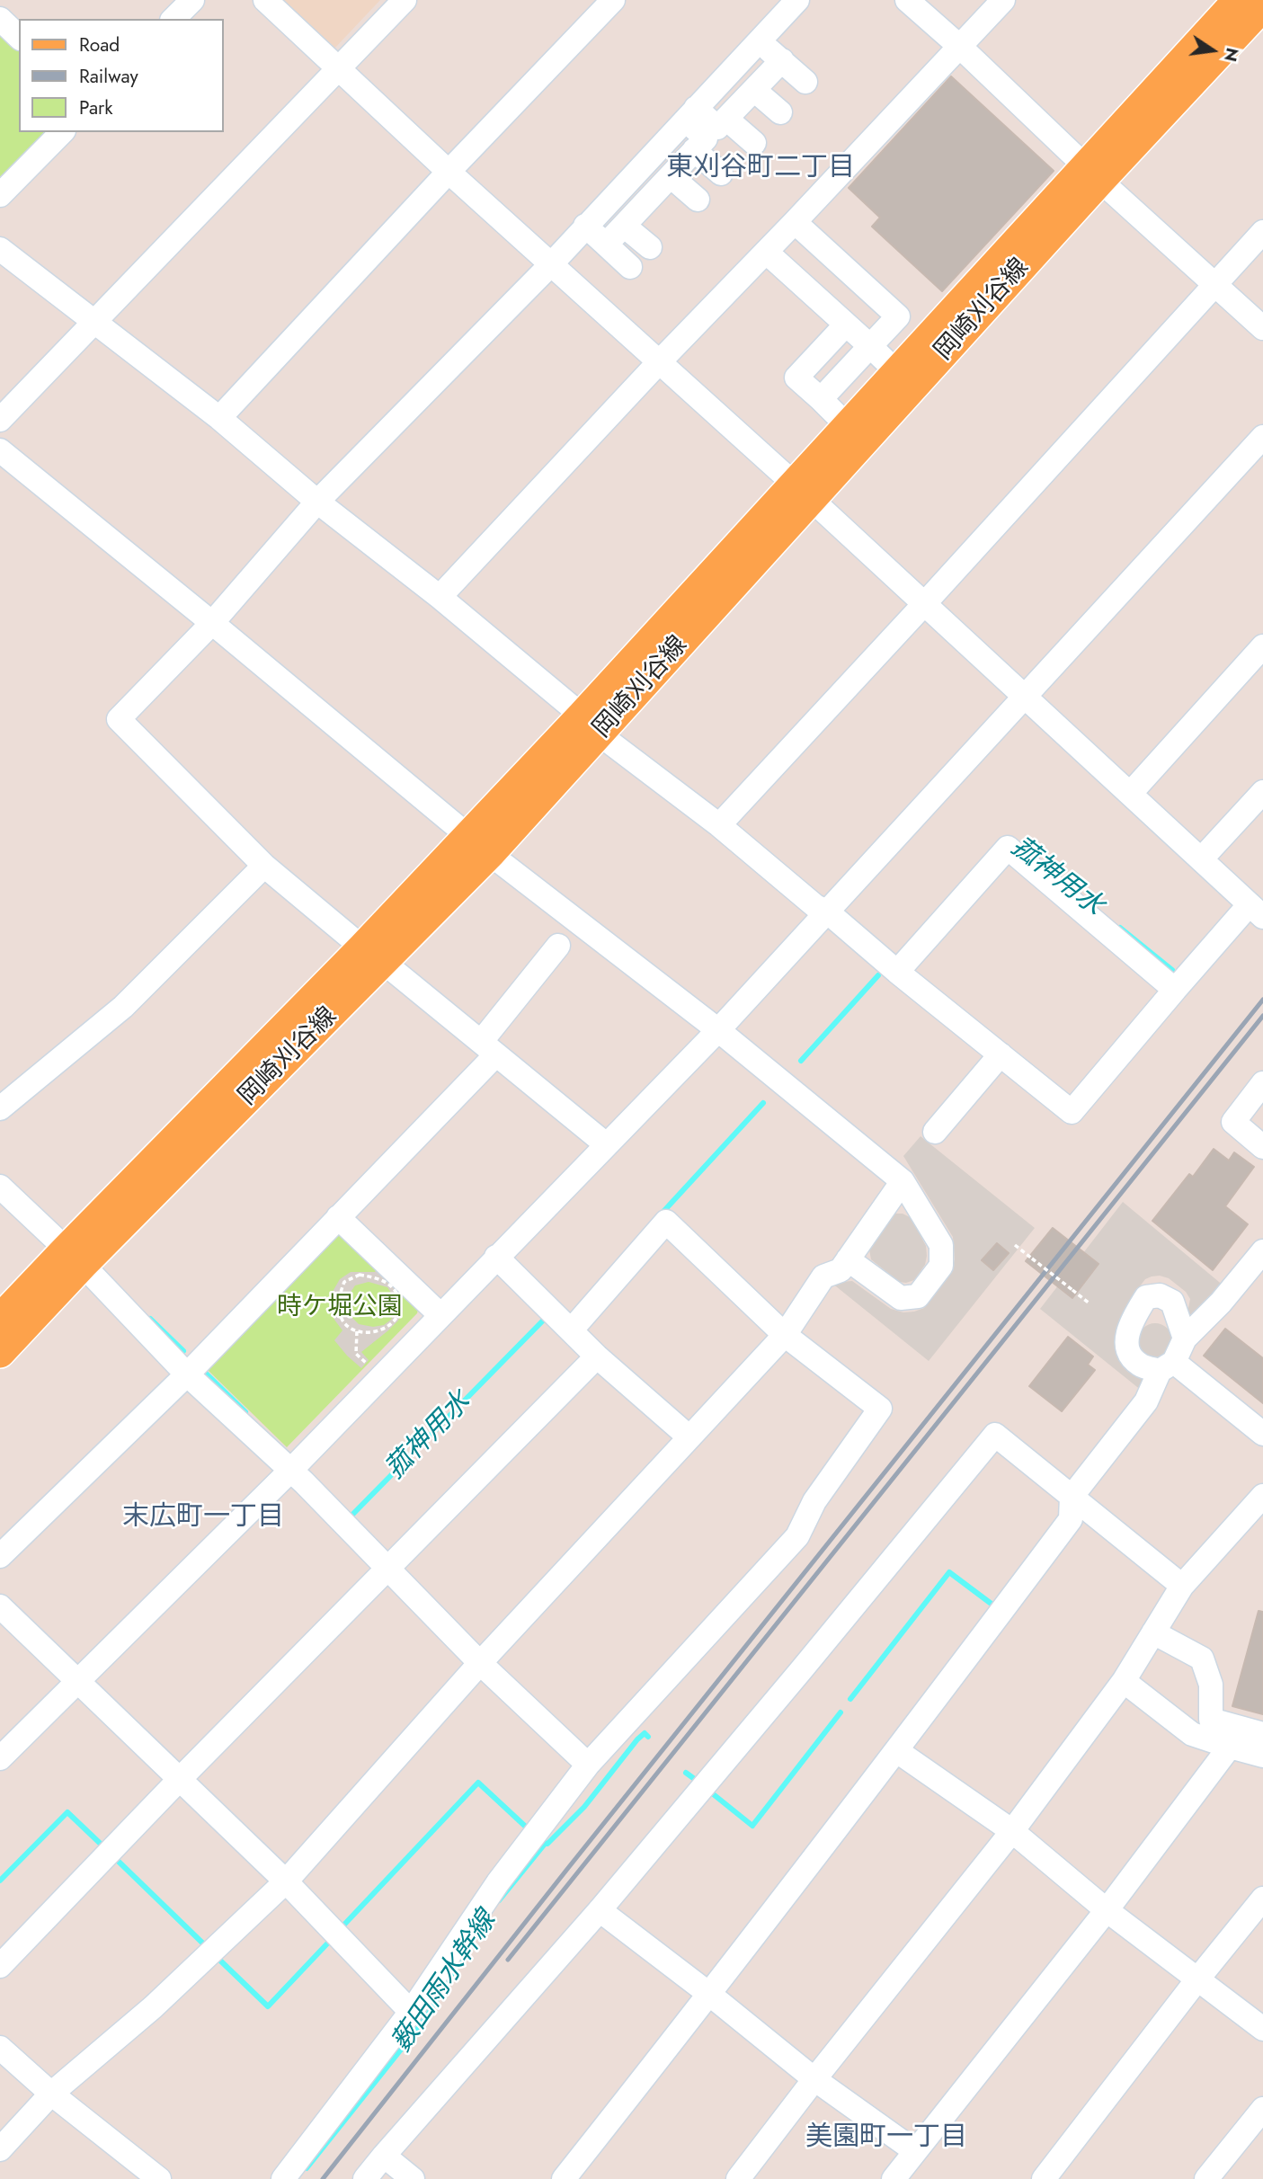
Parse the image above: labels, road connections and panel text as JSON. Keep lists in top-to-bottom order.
{
  "streets": {
    "main road": ["岡崎刈谷線"]
  },
  "districts": ["東刈谷町二丁目", "末広町一丁目", "美園町一丁目"],
  "water": ["菰神用水", "薮田雨水幹線"],
  "parks": ["時ケ堀公園"],
  "legend": ["Road", "Railway", "Park"],
  "north": "right"
}
